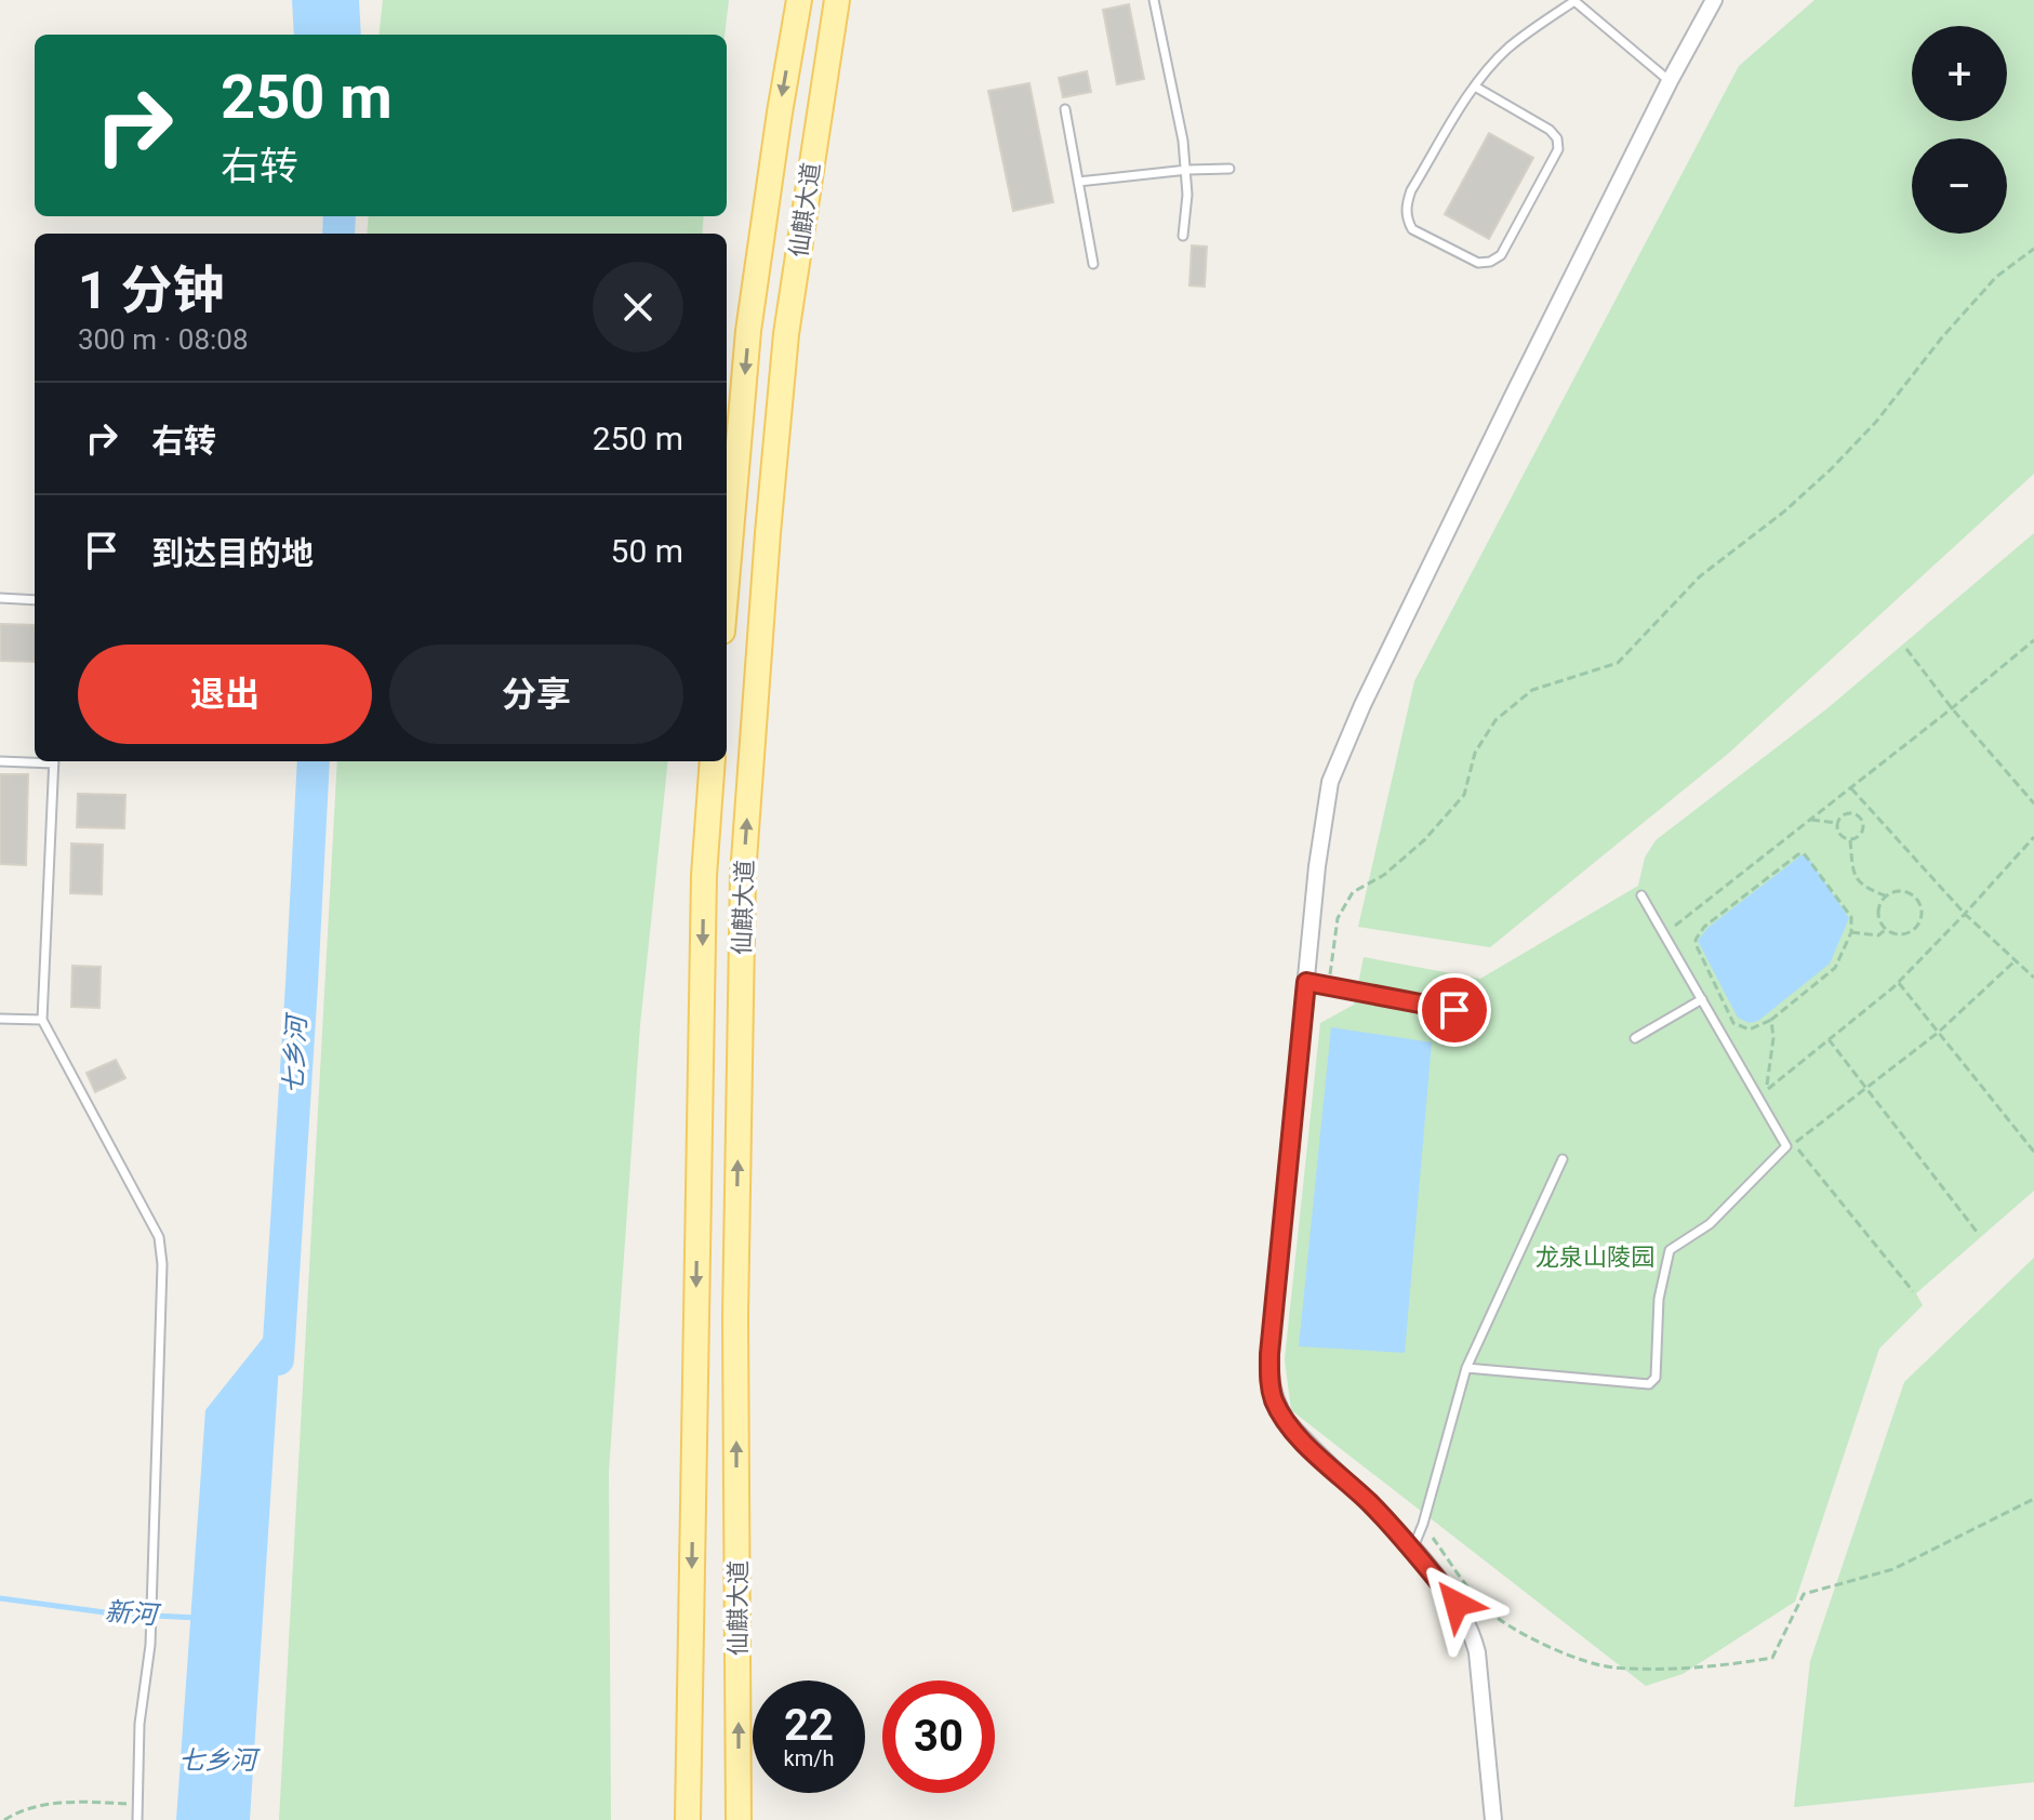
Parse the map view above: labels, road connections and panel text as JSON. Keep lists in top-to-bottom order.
{
  "streets": {
    "main road": ["仙麒大道"]
  },
  "water": ["七乡河", "新河"],
  "parks": ["龙泉山陵园"],
  "page": {
    "map_buttons": ["+", "−"],
    "turn": ["250 m", "右转"],
    "heading": ["1 分钟", "300 m · 08:08"],
    "list": [
      {
        "name": "右转",
        "value": "250 m"
      },
      {
        "name": "到达目的地",
        "value": "50 m"
      }
    ],
    "buttons": ["退出", "分享"],
    "speed": "22 km/h",
    "limit": "30"
  }
}
